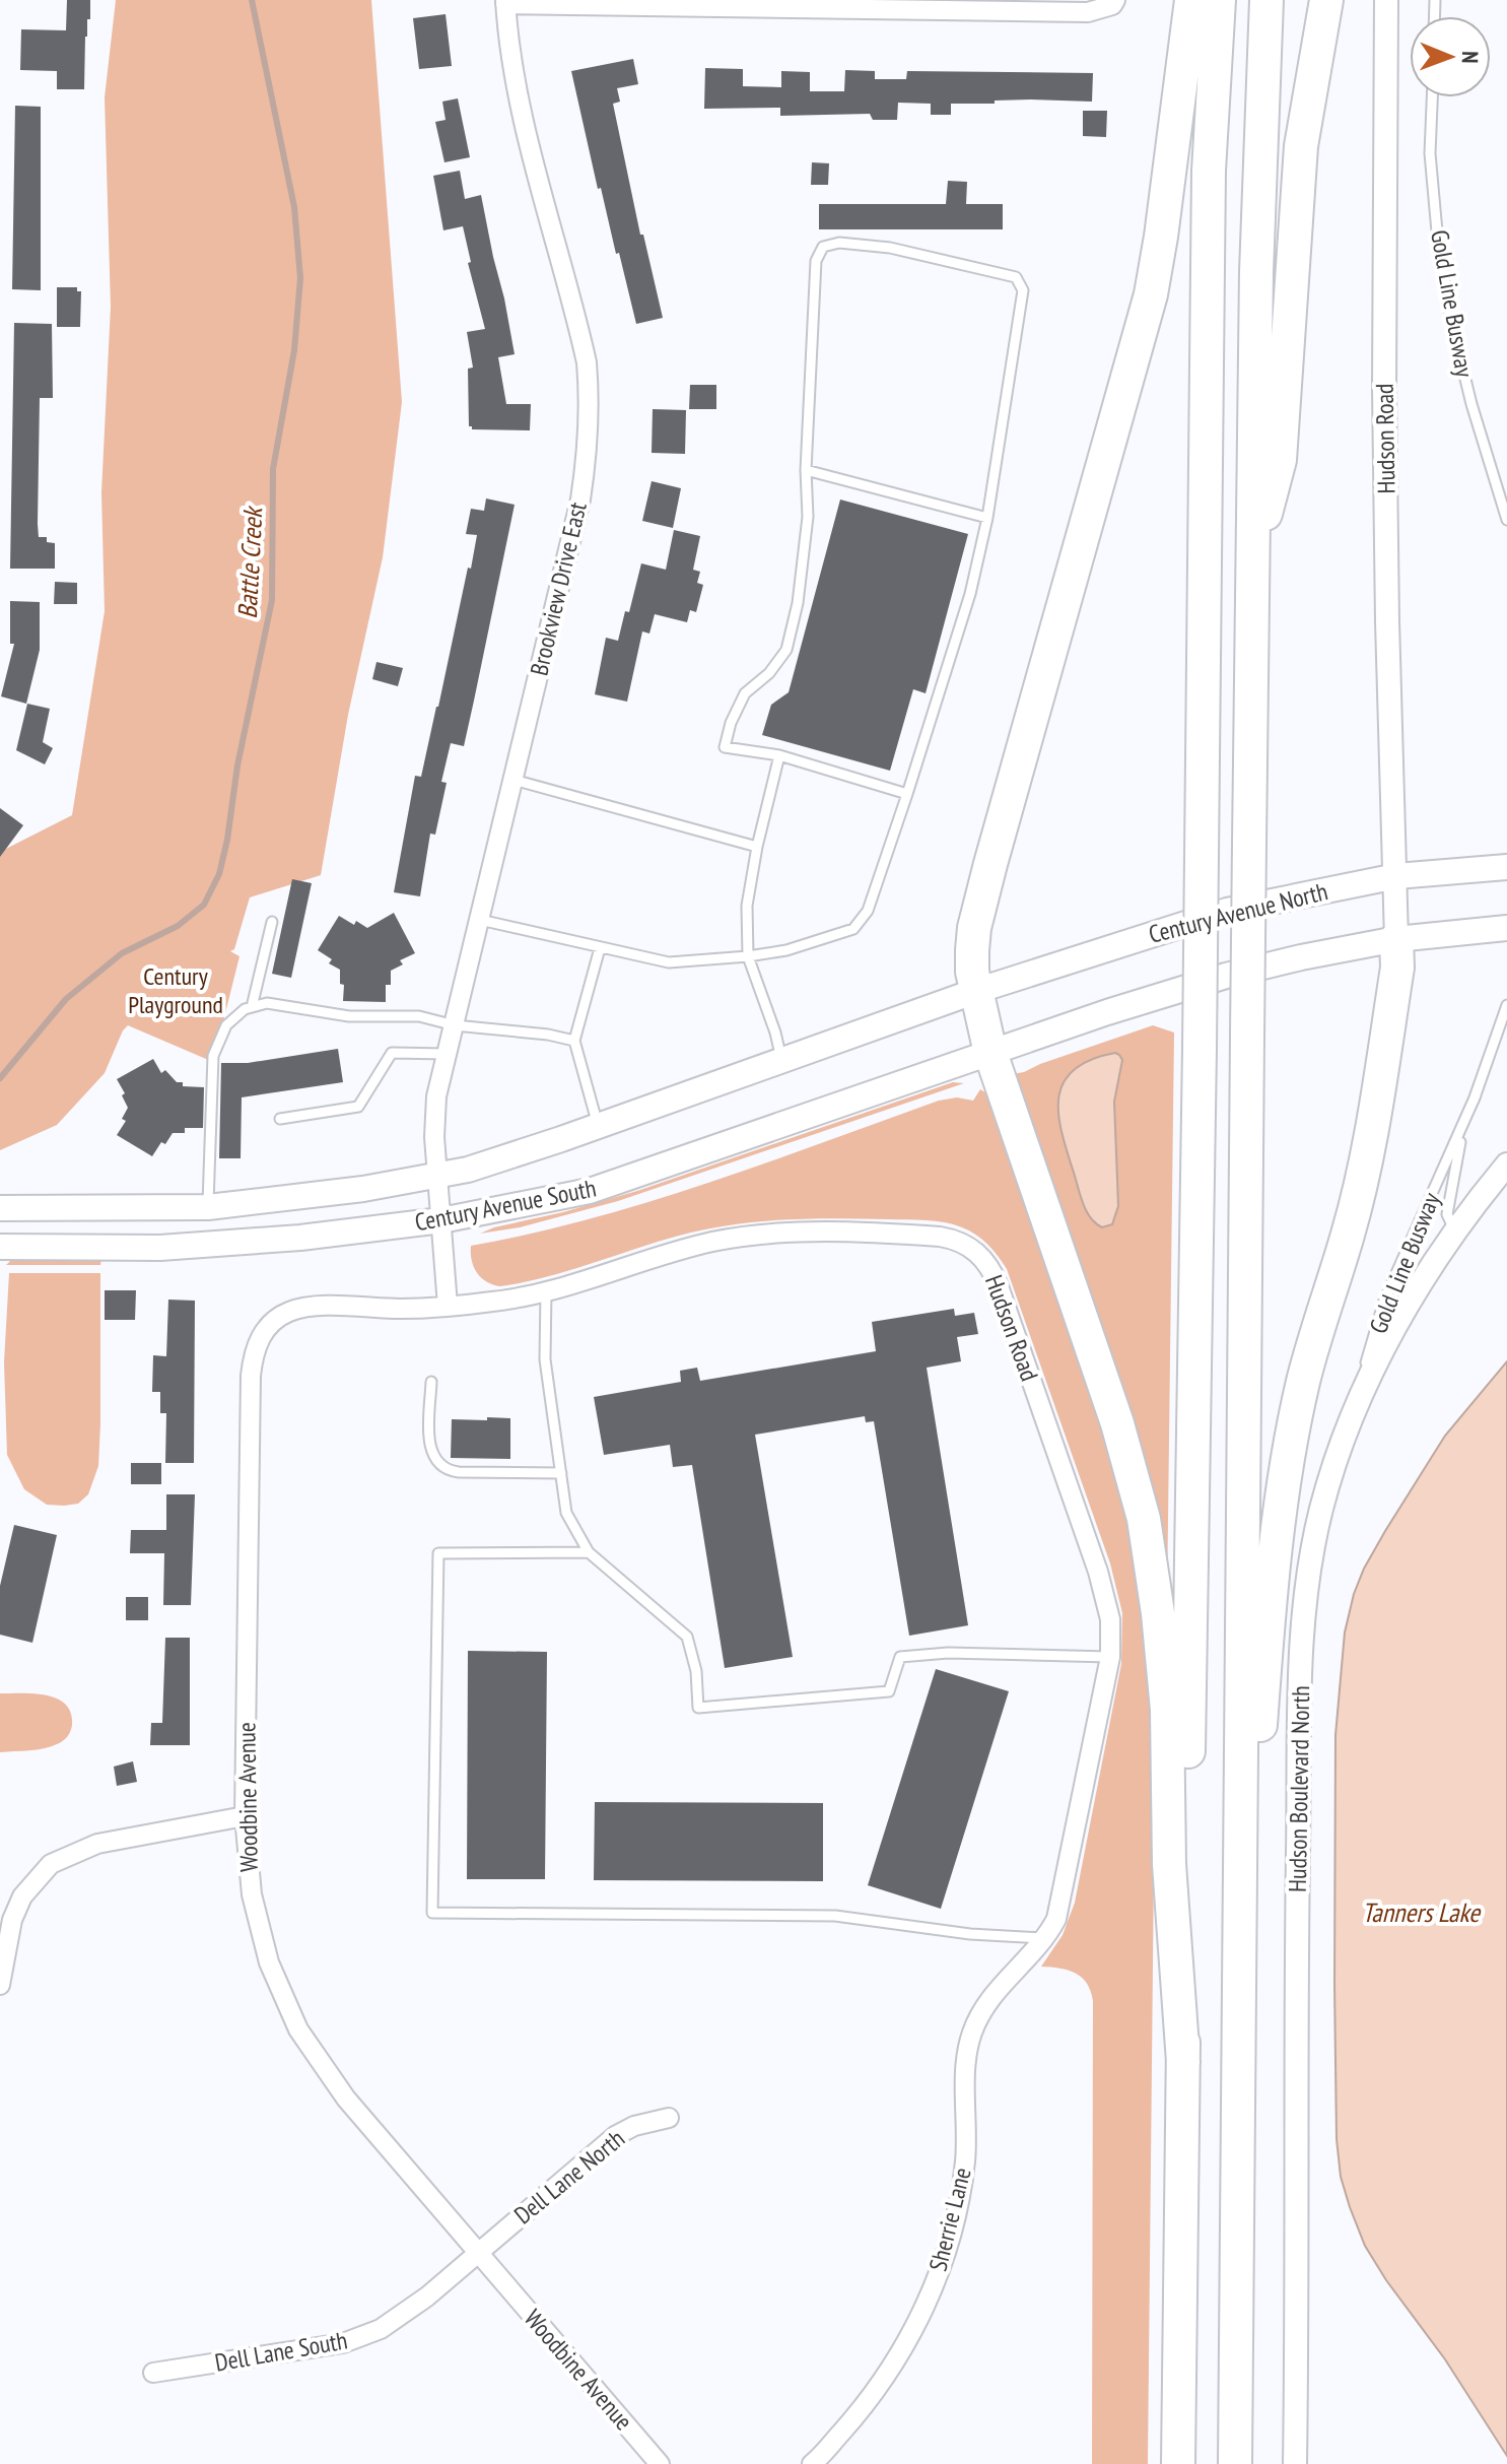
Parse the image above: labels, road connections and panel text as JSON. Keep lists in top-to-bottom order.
{
  "streets": {
    "main road": ["Century Avenue North", "Century Avenue South"],
    "street": [
      "Hudson Road",
      "Brookview Drive East",
      "Hudson Boulevard North",
      "Woodbine Avenue",
      "Dell Lane North",
      "Sherrie Lane",
      "Dell Lane South"
    ],
    "lane": ["Gold Line Busway"]
  },
  "crossings": [
    ["Gold Line Busway", "Hudson Boulevard North"],
    ["Hudson Road", "Century Avenue North"],
    ["Hudson Road", "Woodbine Avenue"],
    ["Hudson Road", "Sherrie Lane"],
    ["Brookview Drive East", "Century Avenue South"],
    ["Century Avenue North", "Century Avenue South"],
    ["Woodbine Avenue", "Dell Lane North"],
    ["Woodbine Avenue", "Dell Lane South"],
    ["Dell Lane North", "Dell Lane South"]
  ],
  "water": ["Battle Creek", "Tanners Lake"],
  "parks": ["Century Playground"],
  "north": "right"
}
